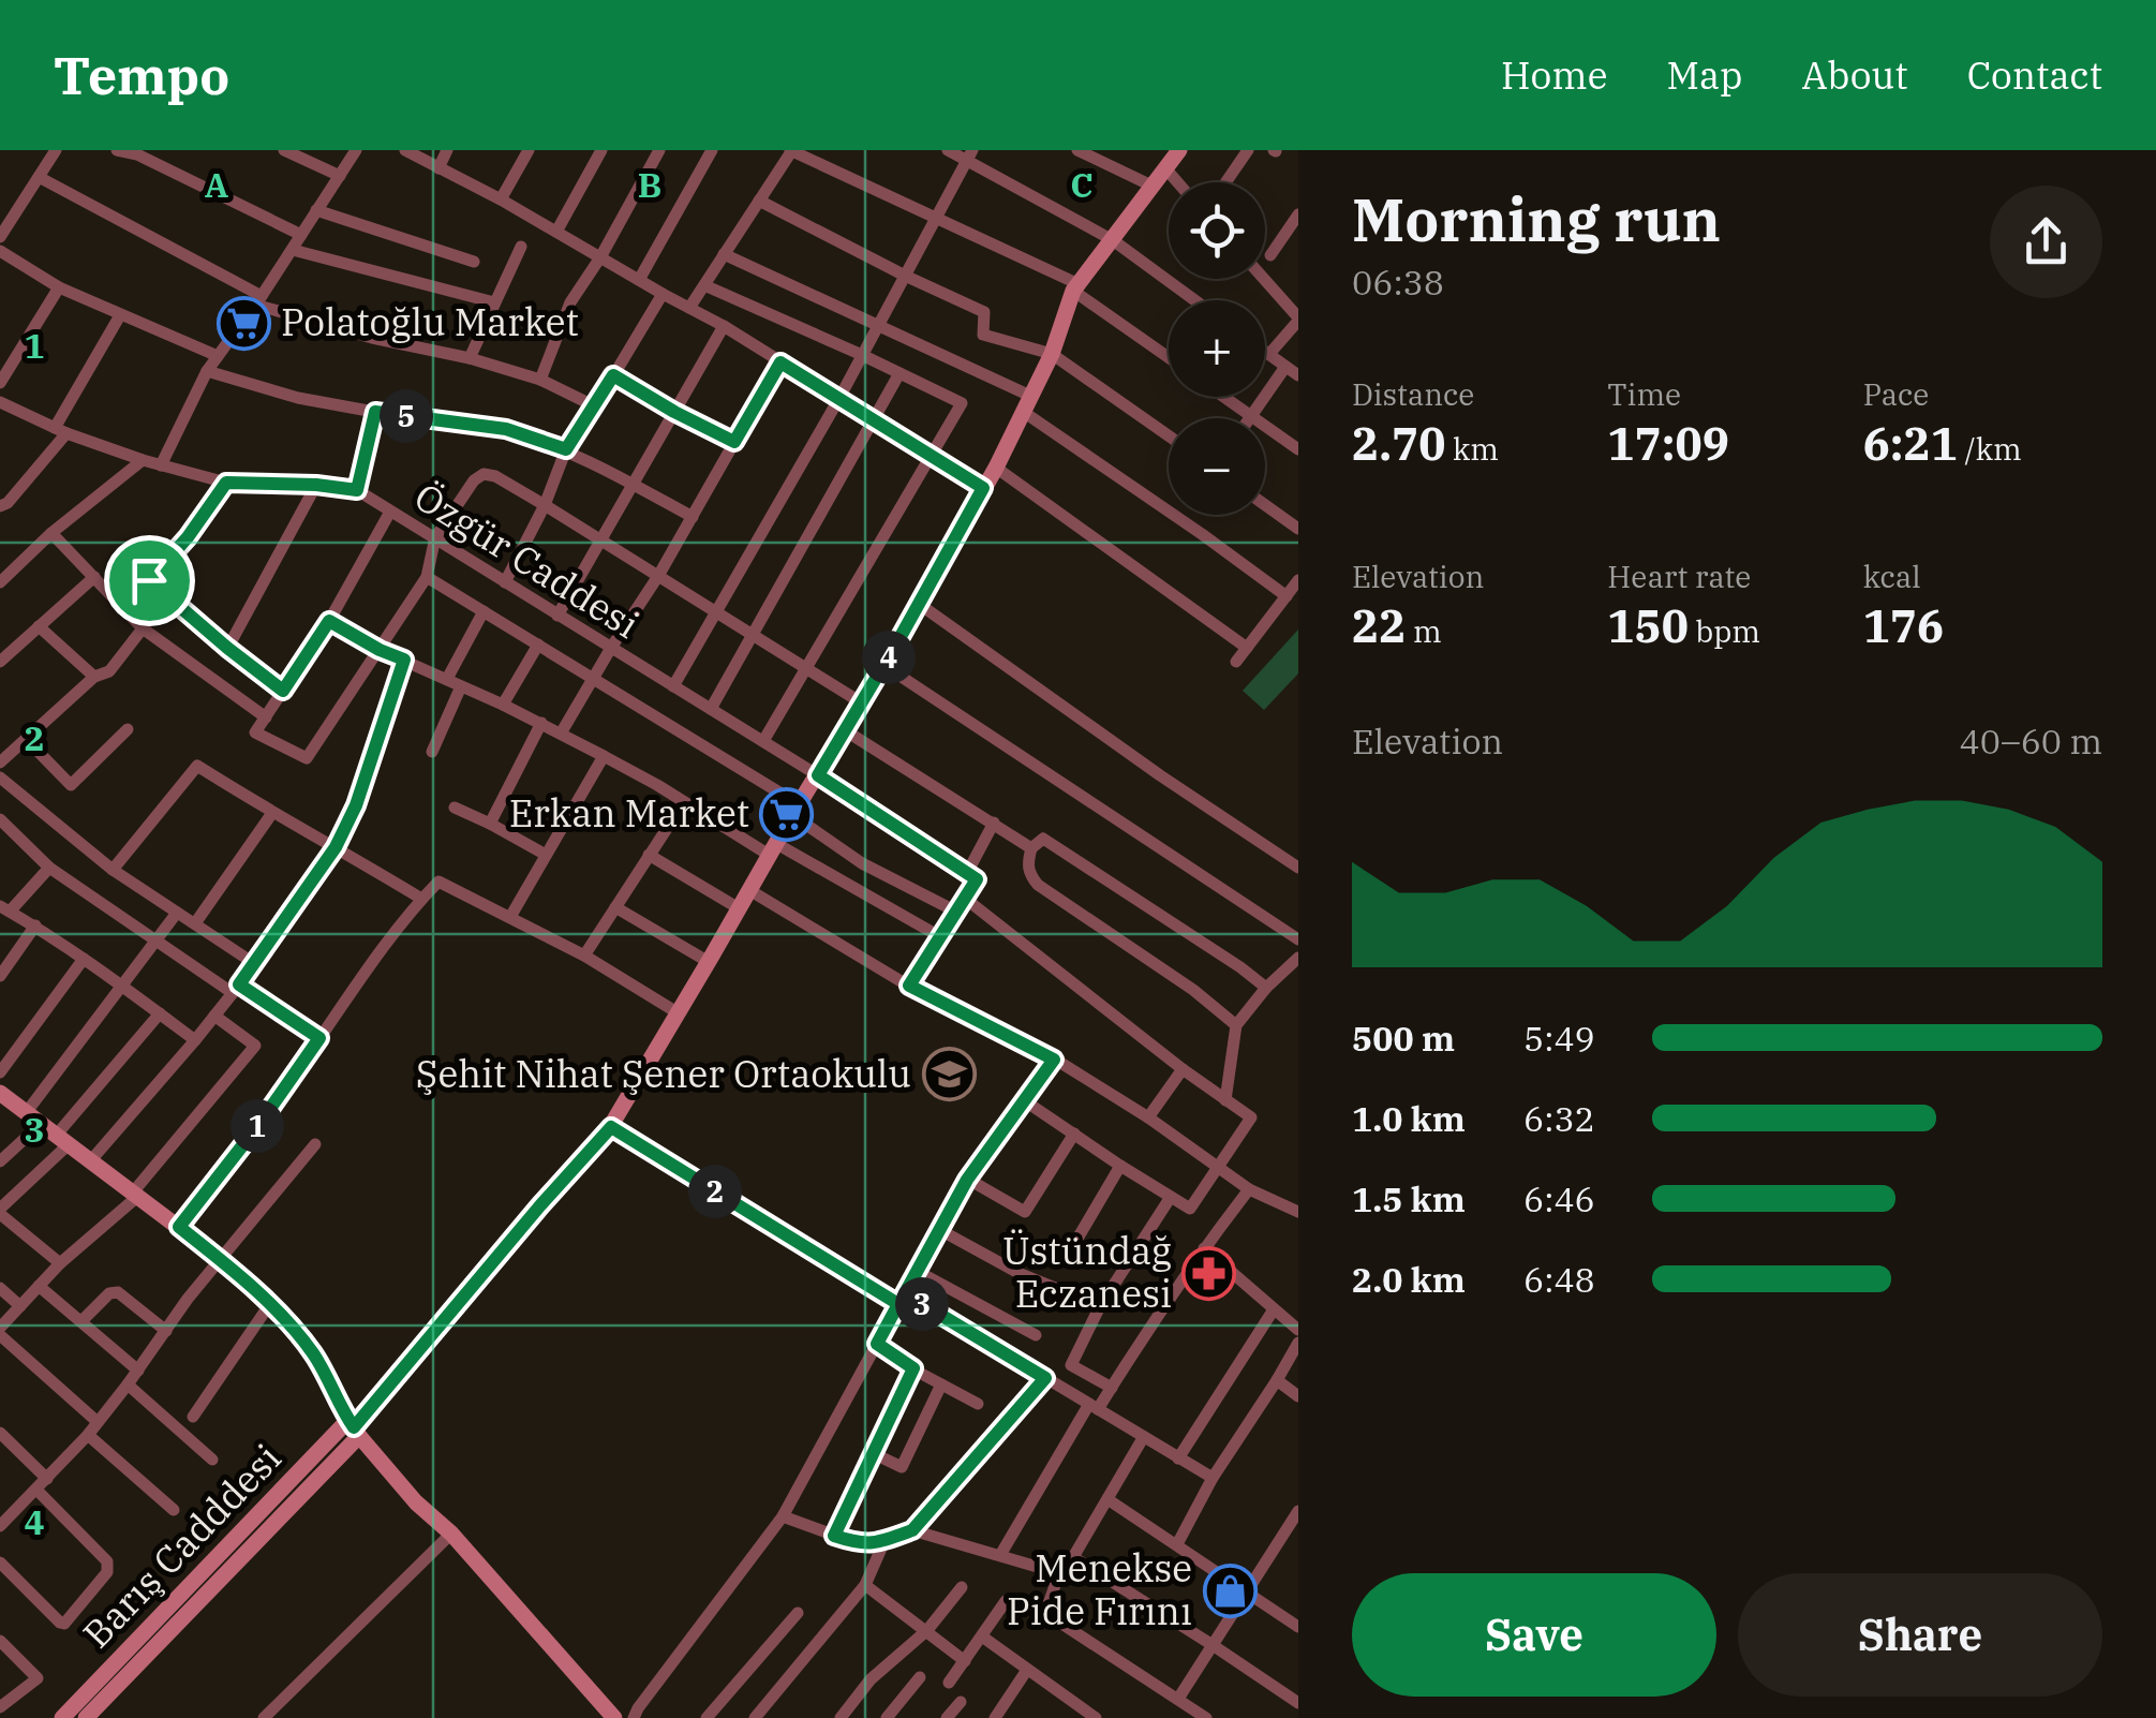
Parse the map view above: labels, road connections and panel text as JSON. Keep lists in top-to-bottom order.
{
  "streets": {
    "main road": ["Barış Cadddesi"],
    "street": ["Özgür Caddesi"]
  },
  "places": {
    "supermarket": ["Polatoğlu Market", "Erkan Market"],
    "school or university": ["Şehit Nihat Şener Ortaokulu"],
    "pharmacy": ["Üstündağ Eczanesi"],
    "shop": ["Menekse Pide Fırını"]
  },
  "page": {
    "header": "Tempo",
    "nav": [
      "Home",
      "Map",
      "About",
      "Contact"
    ],
    "heading": ["Morning run", "06:38"],
    "map_buttons": ["+", "−"],
    "stats": [
      ["Distance", "2.70 km"],
      ["Time", "17:09"],
      ["Pace", "6:21 /km"],
      ["Elevation", "22 m"],
      ["Heart rate", "150 bpm"],
      ["kcal", "176"]
    ],
    "pins": [
      "5",
      "4",
      "1",
      "2",
      "3"
    ],
    "chart": ["Elevation", "40–60 m"],
    "list": [
      {
        "name": "500 m",
        "note": "5:49"
      },
      {
        "name": "1.0 km",
        "note": "6:32"
      },
      {
        "name": "1.5 km",
        "note": "6:46"
      },
      {
        "name": "2.0 km",
        "note": "6:48"
      }
    ],
    "buttons": ["Save", "Share"]
  },
  "grid": {
    "columns": ["A", "B", "C"],
    "rows": [
      "1",
      "2",
      "3",
      "4"
    ]
  }
}
